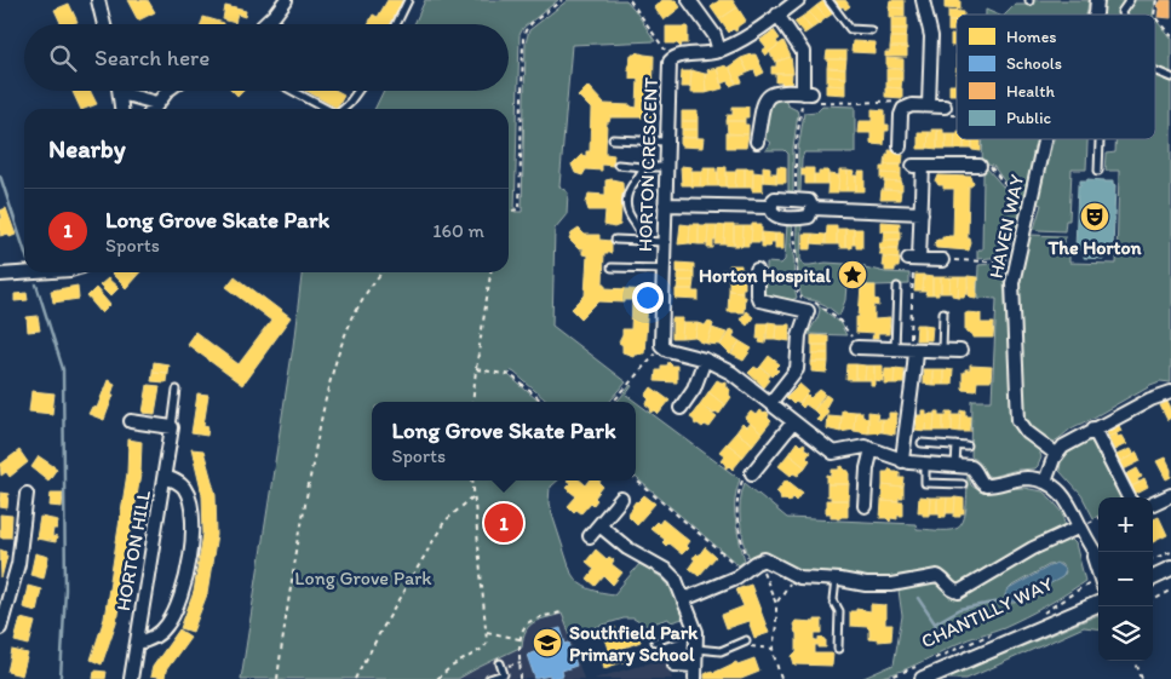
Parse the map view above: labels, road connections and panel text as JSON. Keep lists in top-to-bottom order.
{
  "streets": {
    "street": [
      "HORTON CRESCENT",
      "HAVEN WAY",
      "HORTON HILL",
      "CHANTILLY WAY"
    ]
  },
  "parks": ["Long Grove Park"],
  "places": {
    "theatre": ["The Horton"],
    "place": ["Horton Hospital"],
    "school or university": ["Southfield Park Primary School"]
  },
  "legend": [
    "Homes",
    "Schools",
    "Health",
    "Public"
  ],
  "page": {
    "search": "Search here",
    "heading": "Nearby",
    "list": [
      {
        "mark": "1",
        "name": "Long Grove Skate Park",
        "note": "Sports",
        "value": "160 m"
      }
    ],
    "popup": ["Long Grove Skate Park", "Sports"],
    "map_buttons": ["+", "−"],
    "pins": "1"
  }
}
